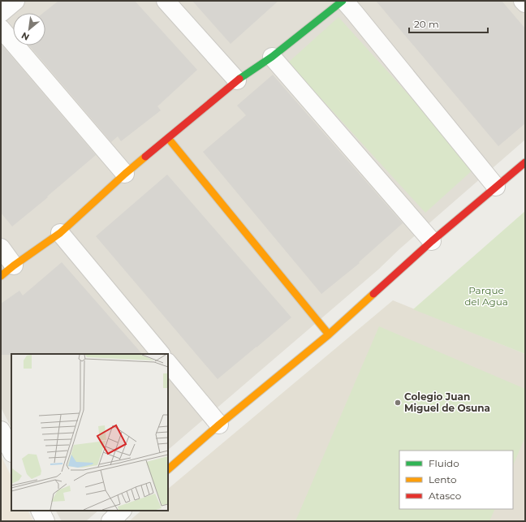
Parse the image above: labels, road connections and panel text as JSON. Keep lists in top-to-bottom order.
{
  "parks": ["Parque del Agua"],
  "places": ["Colegio Juan Miguel de Osuna"],
  "legend": ["Fluido", "Lento", "Atasco"],
  "scale_bar": "20 m",
  "north": "bottom left"
}
